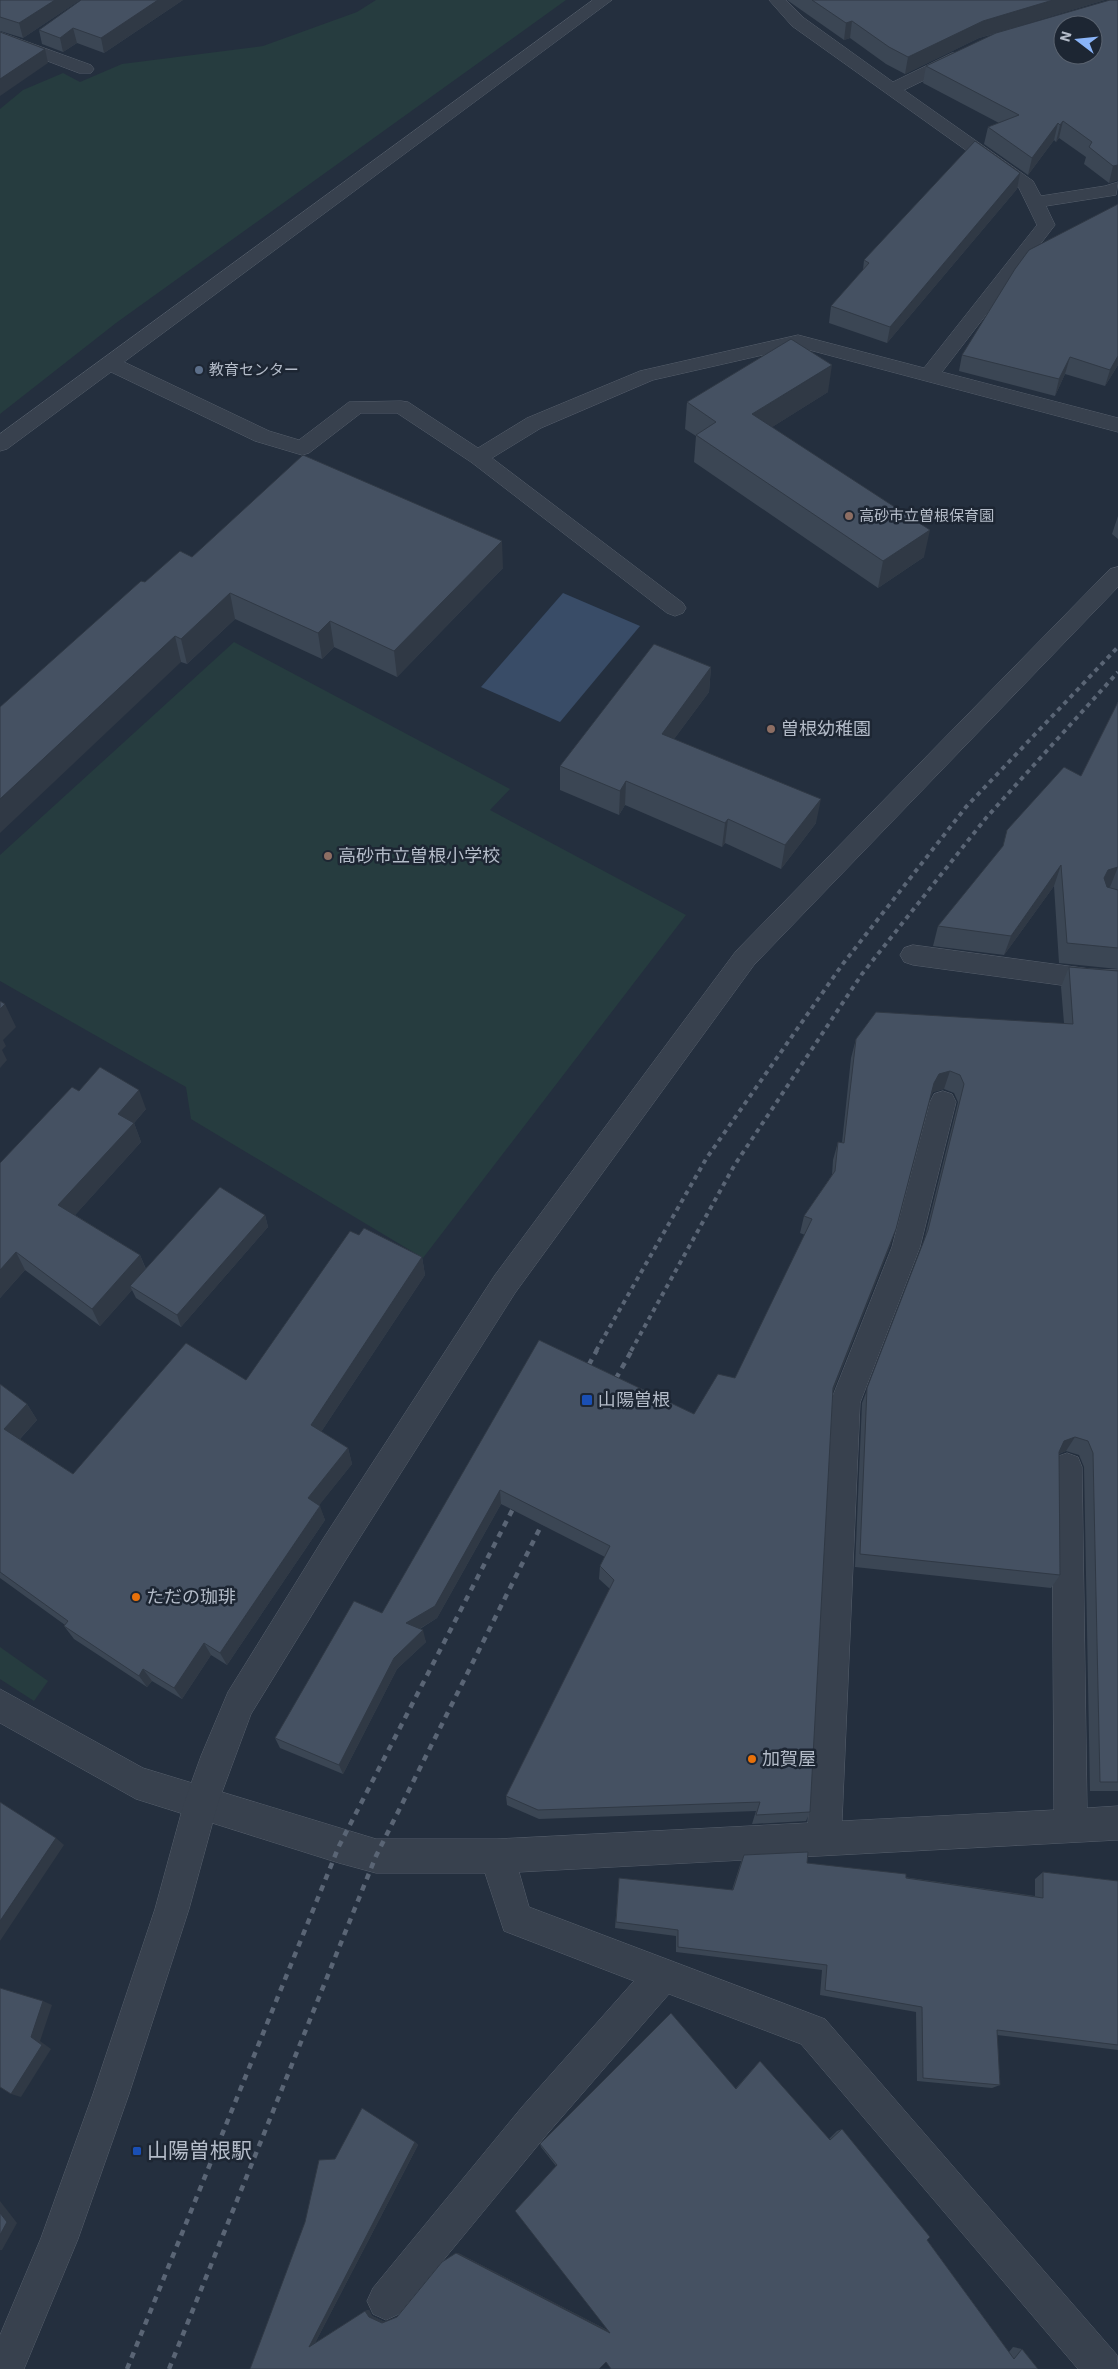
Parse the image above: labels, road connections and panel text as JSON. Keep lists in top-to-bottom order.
{
  "places": {
    "other": [
      "教育センター",
      "高砂市立曽根保育園",
      "曽根幼稚園",
      "高砂市立曽根小学校",
      "ただの珈琲",
      "加賀屋"
    ],
    "transit": ["山陽曽根", "山陽曽根駅"]
  },
  "north": "left"
}
